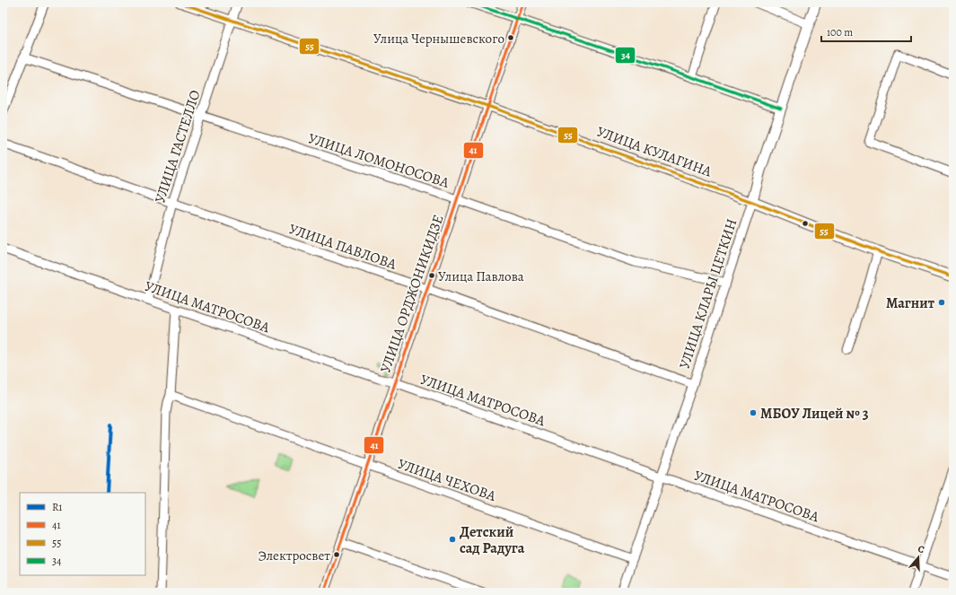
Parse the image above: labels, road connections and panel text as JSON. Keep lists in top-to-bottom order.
{
  "streets": {
    "main road": ["УЛИЦА КУЛАГИНА", "УЛИЦА КЛАРЫ ЦЕТКИН"],
    "street": [
      "УЛИЦА ГАСТЕЛЛО",
      "УЛИЦА ЛОМОНОСОВА",
      "УЛИЦА ПАВЛОВА",
      "УЛИЦА ОРДЖОНИКИДЗЕ",
      "УЛИЦА МАТРОСОВА",
      "УЛИЦА ЧЕХОВА"
    ]
  },
  "crossings": [
    ["УЛИЦА ГАСТЕЛЛО", "УЛИЦА КУЛАГИНА"],
    ["УЛИЦА ГАСТЕЛЛО", "УЛИЦА ЛОМОНОСОВА"],
    ["УЛИЦА ГАСТЕЛЛО", "УЛИЦА ПАВЛОВА"],
    ["УЛИЦА ГАСТЕЛЛО", "УЛИЦА МАТРОСОВА"],
    ["УЛИЦА КУЛАГИНА", "УЛИЦА ОРДЖОНИКИДЗЕ"],
    ["УЛИЦА КУЛАГИНА", "УЛИЦА КЛАРЫ ЦЕТКИН"],
    ["УЛИЦА ЛОМОНОСОВА", "УЛИЦА ОРДЖОНИКИДЗЕ"],
    ["УЛИЦА ЛОМОНОСОВА", "УЛИЦА КЛАРЫ ЦЕТКИН"],
    ["УЛИЦА ПАВЛОВА", "УЛИЦА ОРДЖОНИКИДЗЕ"],
    ["УЛИЦА ПАВЛОВА", "УЛИЦА КЛАРЫ ЦЕТКИН"],
    ["УЛИЦА ОРДЖОНИКИДЗЕ", "УЛИЦА МАТРОСОВА"],
    ["УЛИЦА ОРДЖОНИКИДЗЕ", "УЛИЦА ЧЕХОВА"],
    ["УЛИЦА КЛАРЫ ЦЕТКИН", "УЛИЦА МАТРОСОВА"],
    ["УЛИЦА КЛАРЫ ЦЕТКИН", "УЛИЦА ЧЕХОВА"]
  ],
  "places": [
    "Улица Чернышевского",
    "Улица Павлова",
    "Магнит",
    "МБОУ Лицей № 3",
    "Детский сад Радуга",
    "Электросвет"
  ],
  "lines": [
    "transit line 41",
    "transit line 55",
    "transit line 34",
    "transit line R1"
  ],
  "legend": [
    "R1",
    "41",
    "55",
    "34"
  ],
  "scale_bar": "100 m",
  "north": "top"
}
